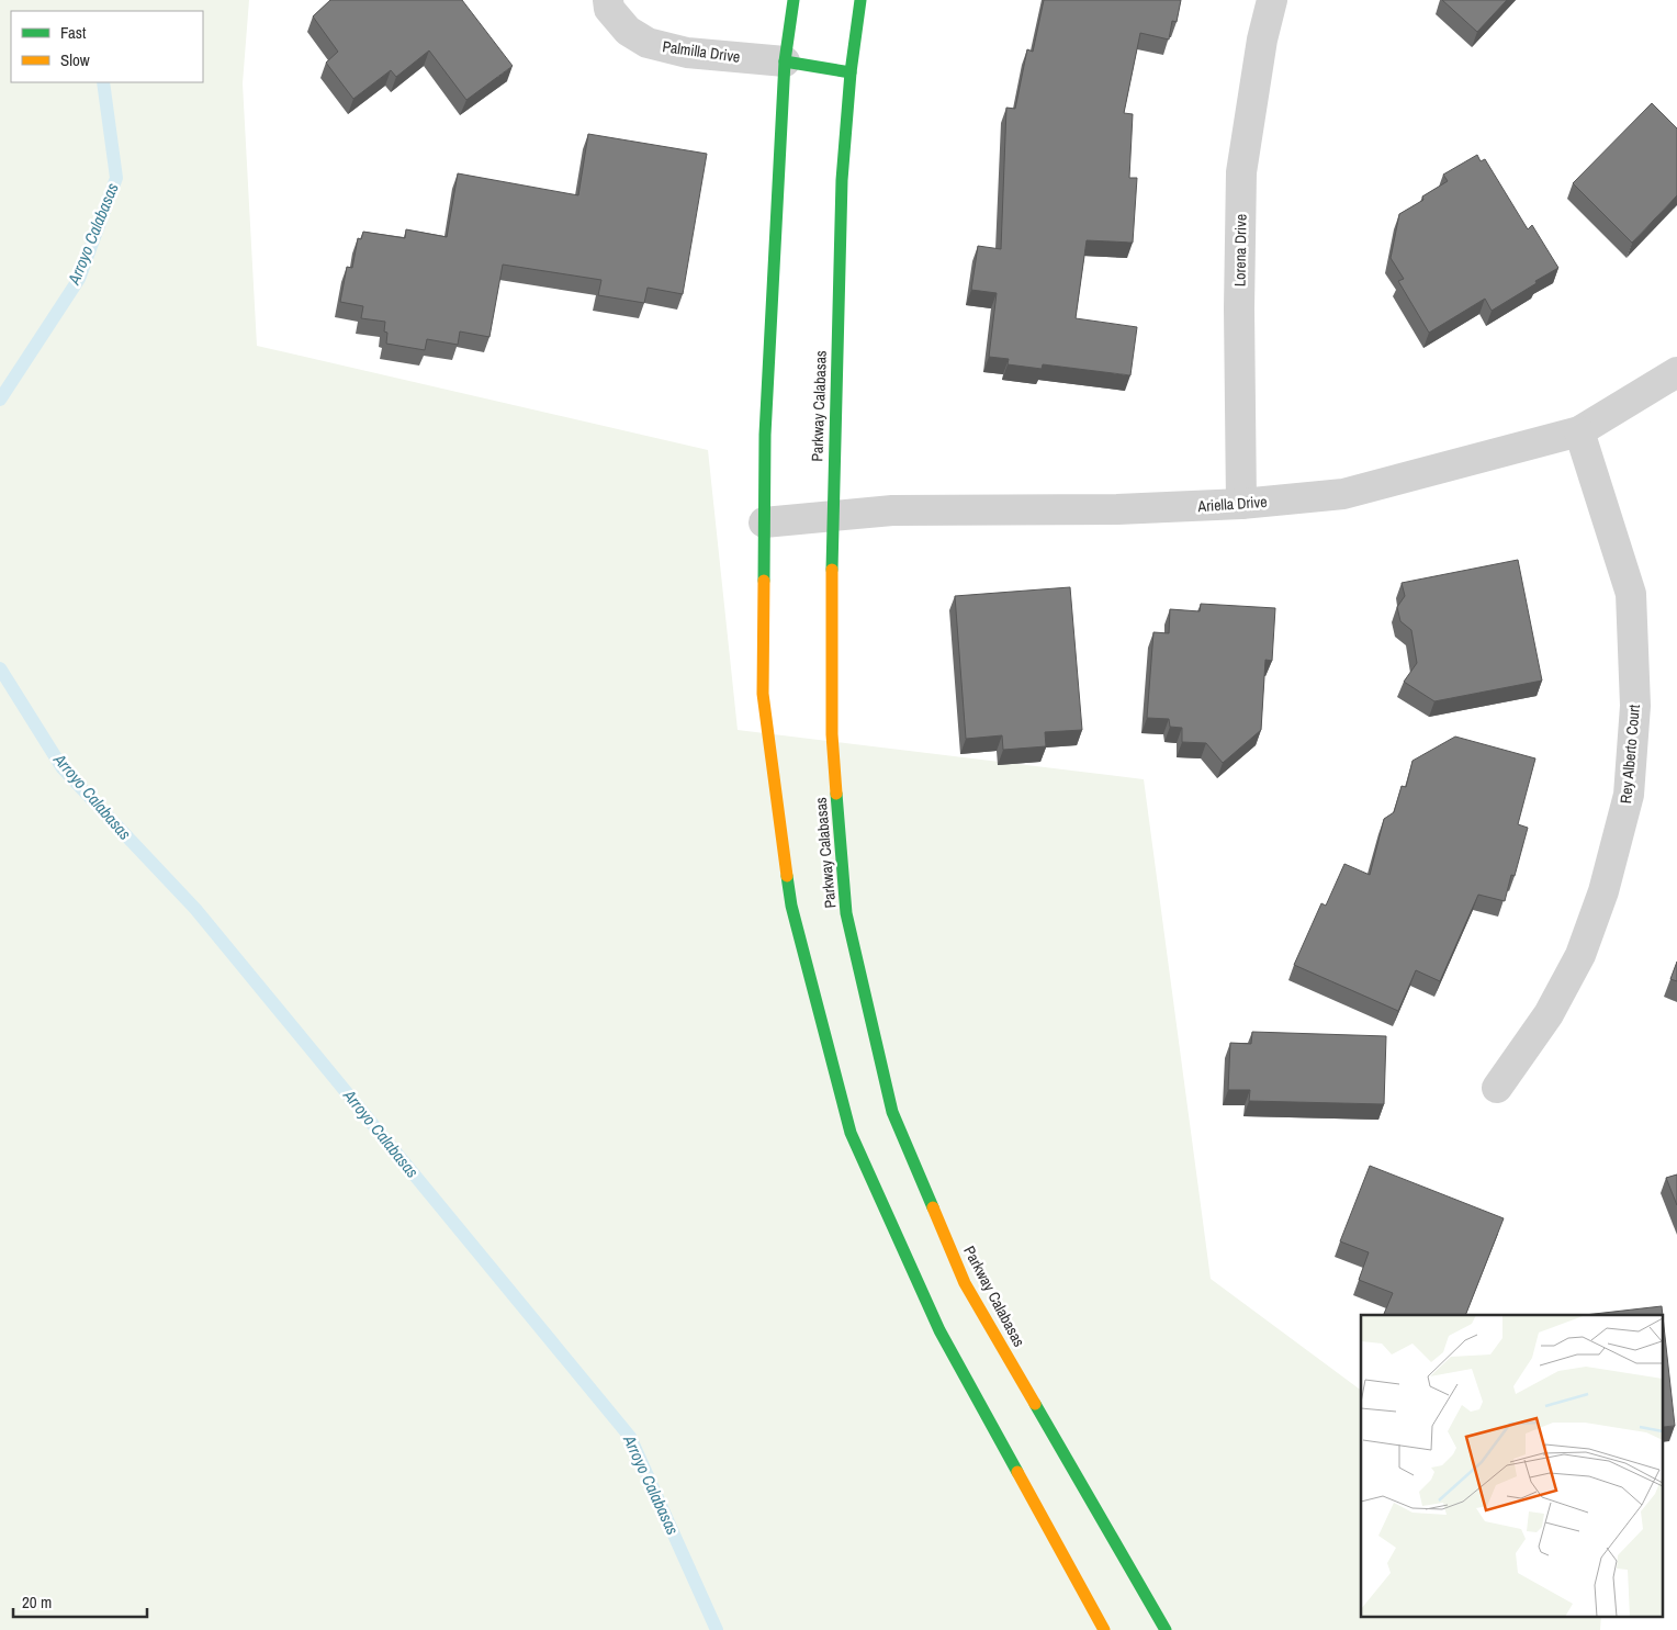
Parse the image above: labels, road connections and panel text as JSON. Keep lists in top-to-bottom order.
{
  "streets": {
    "street": [
      "Palmilla Drive",
      "Lorena Drive",
      "Parkway Calabasas",
      "Ariella Drive",
      "Rey Alberto Court"
    ]
  },
  "crossings": [
    ["Lorena Drive", "Ariella Drive"],
    ["Parkway Calabasas", "Ariella Drive"],
    ["Ariella Drive", "Rey Alberto Court"]
  ],
  "water": ["Arroyo Calabasas"],
  "legend": ["Fast", "Slow"],
  "scale_bar": "20 m"
}
